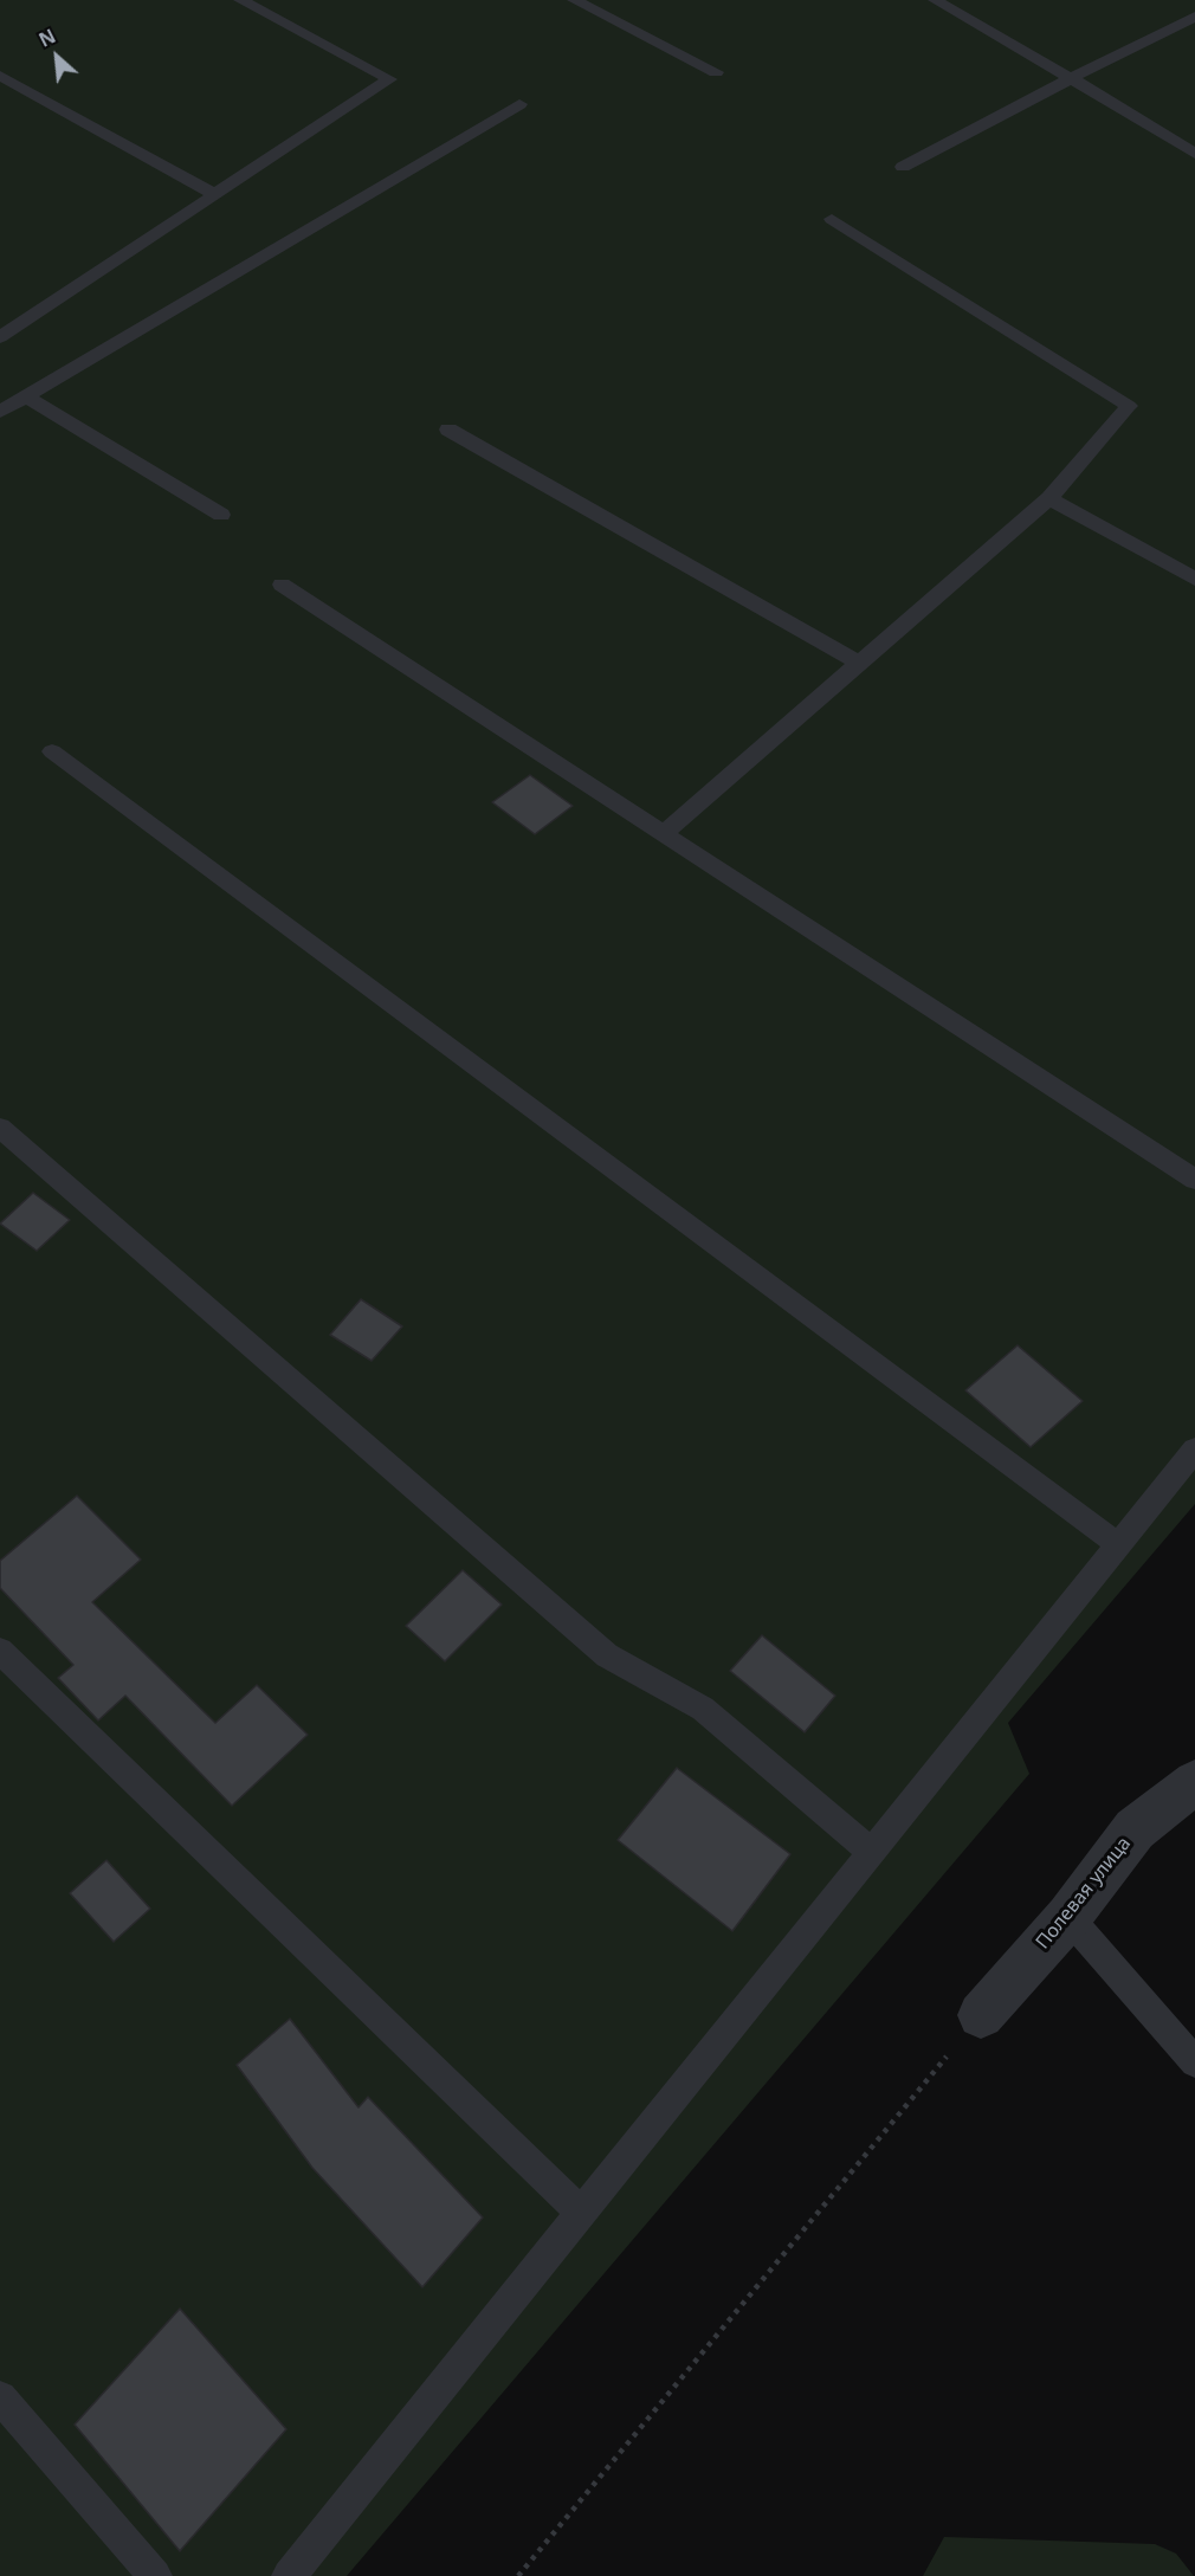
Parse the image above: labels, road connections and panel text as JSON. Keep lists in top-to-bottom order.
{
  "streets": {
    "street": ["Полевая улица"]
  },
  "north": "top left"
}
